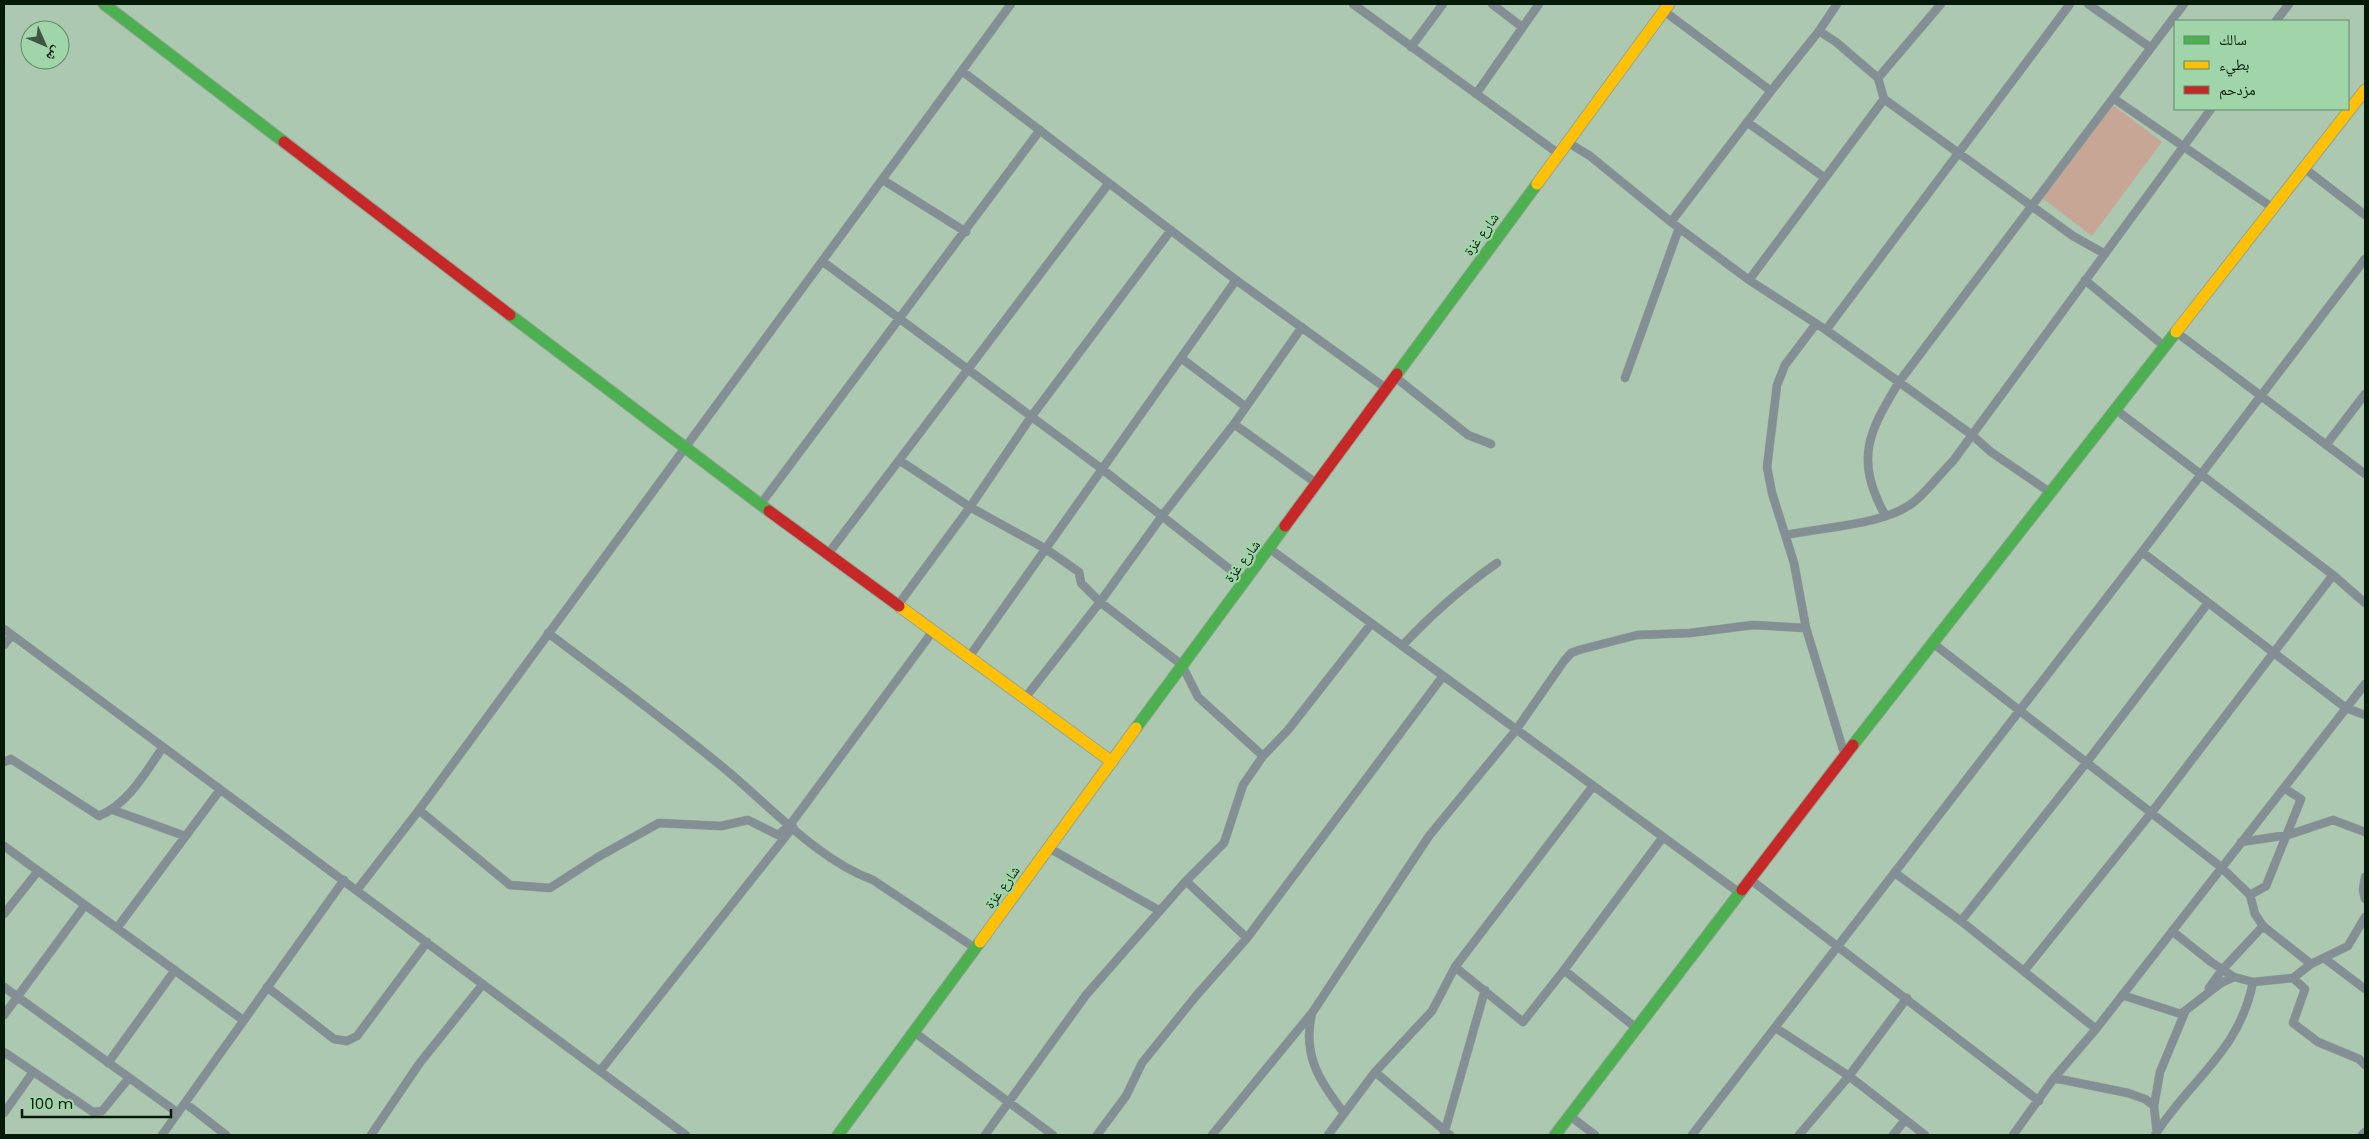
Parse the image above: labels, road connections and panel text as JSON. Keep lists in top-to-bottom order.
{
  "streets": {
    "street": ["شارع غزة"]
  },
  "legend": ["سالك", "بطيء", "مزدحم"],
  "scale_bar": "100 m",
  "north": "bottom right"
}
